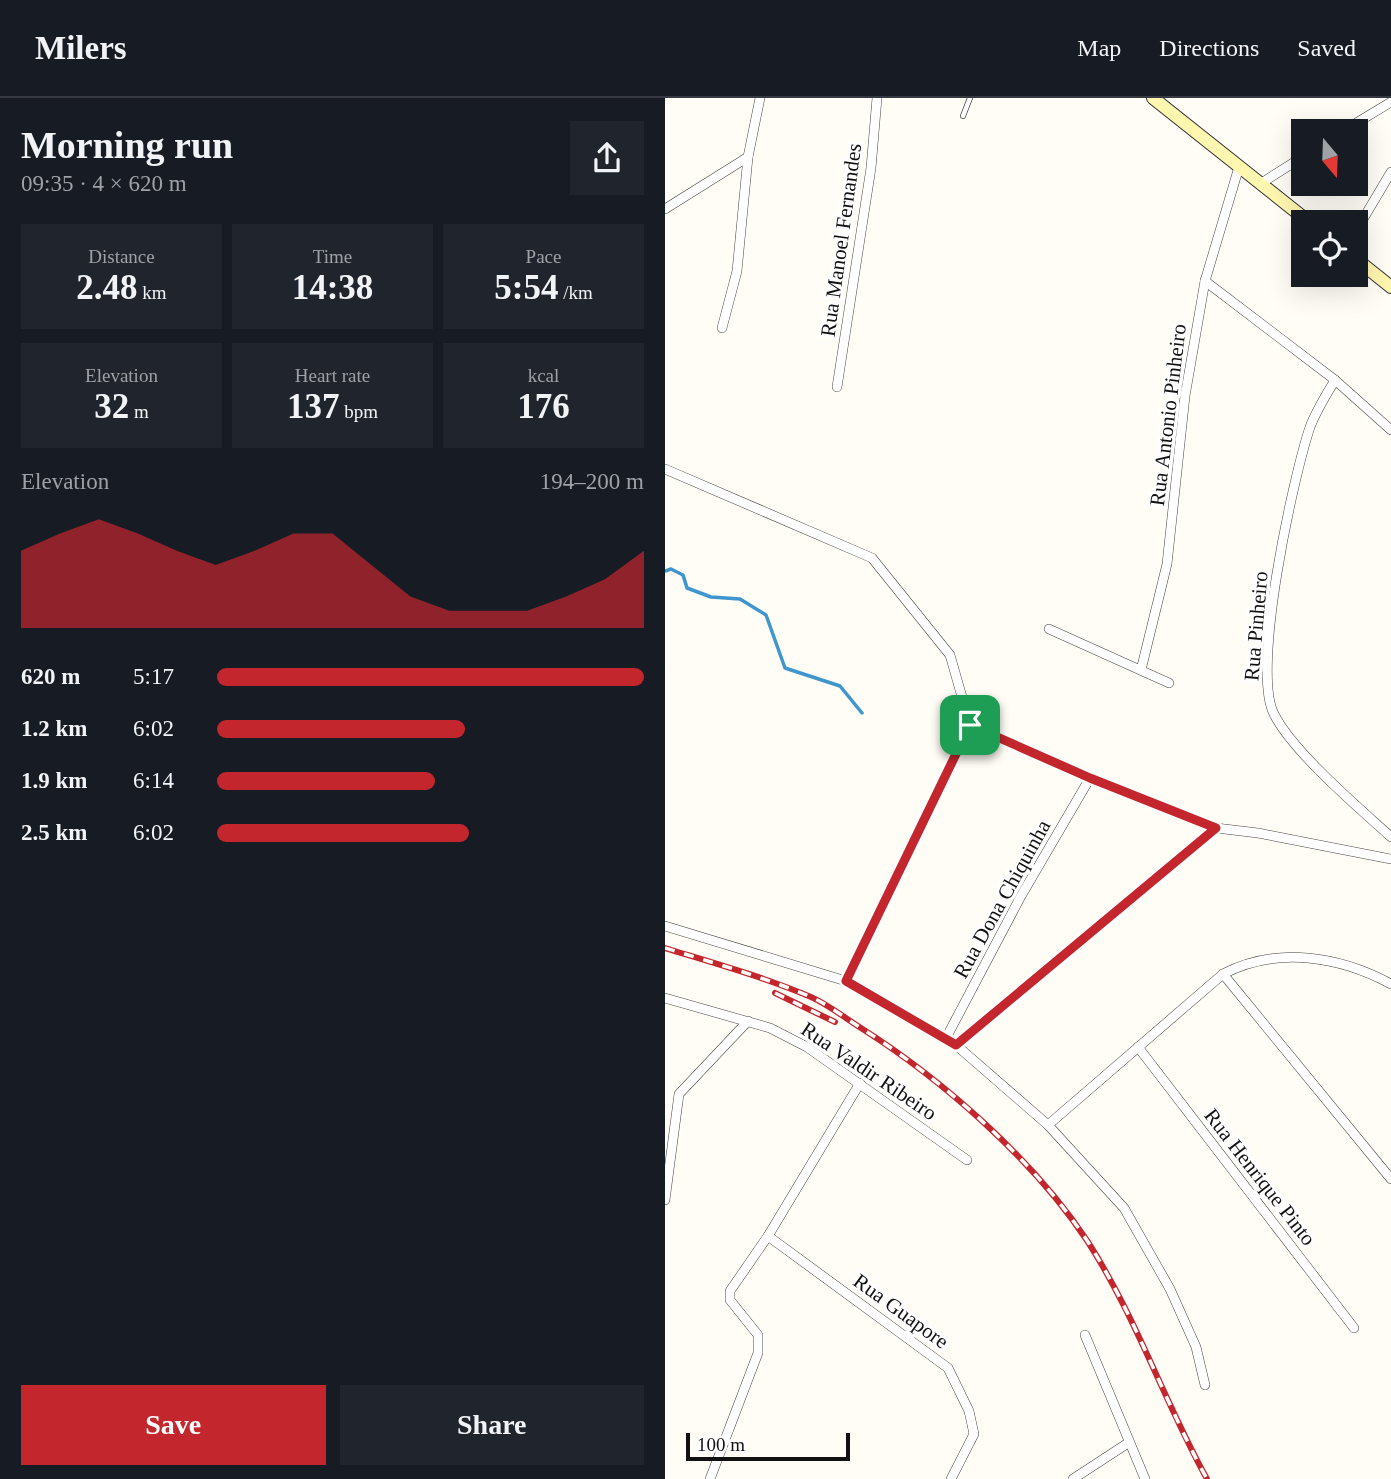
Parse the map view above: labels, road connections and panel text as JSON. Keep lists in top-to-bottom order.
{
  "streets": {
    "street": [
      "Rua Manoel Fernandes",
      "Rua Antonio Pinheiro",
      "Rua Pinheiro",
      "Rua Dona Chiquinha",
      "Rua Valdir Ribeiro",
      "Rua Henrique Pinto",
      "Rua Guapore"
    ]
  },
  "scale_bar": "100 m",
  "north": "bottom",
  "page": {
    "header": "Milers",
    "nav": ["Map", "Directions", "Saved"],
    "heading": ["Morning run", "09:35 · 4 × 620 m"],
    "stats": [
      ["Distance", "2.48 km"],
      ["Time", "14:38"],
      ["Pace", "5:54 /km"],
      ["Elevation", "32 m"],
      ["Heart rate", "137 bpm"],
      ["kcal", "176"]
    ],
    "chart": ["Elevation", "194–200 m"],
    "list": [
      {
        "name": "620 m",
        "note": "5:17"
      },
      {
        "name": "1.2 km",
        "note": "6:02"
      },
      {
        "name": "1.9 km",
        "note": "6:14"
      },
      {
        "name": "2.5 km",
        "note": "6:02"
      }
    ],
    "buttons": ["Save", "Share"],
    "scale": "100 m"
  }
}
